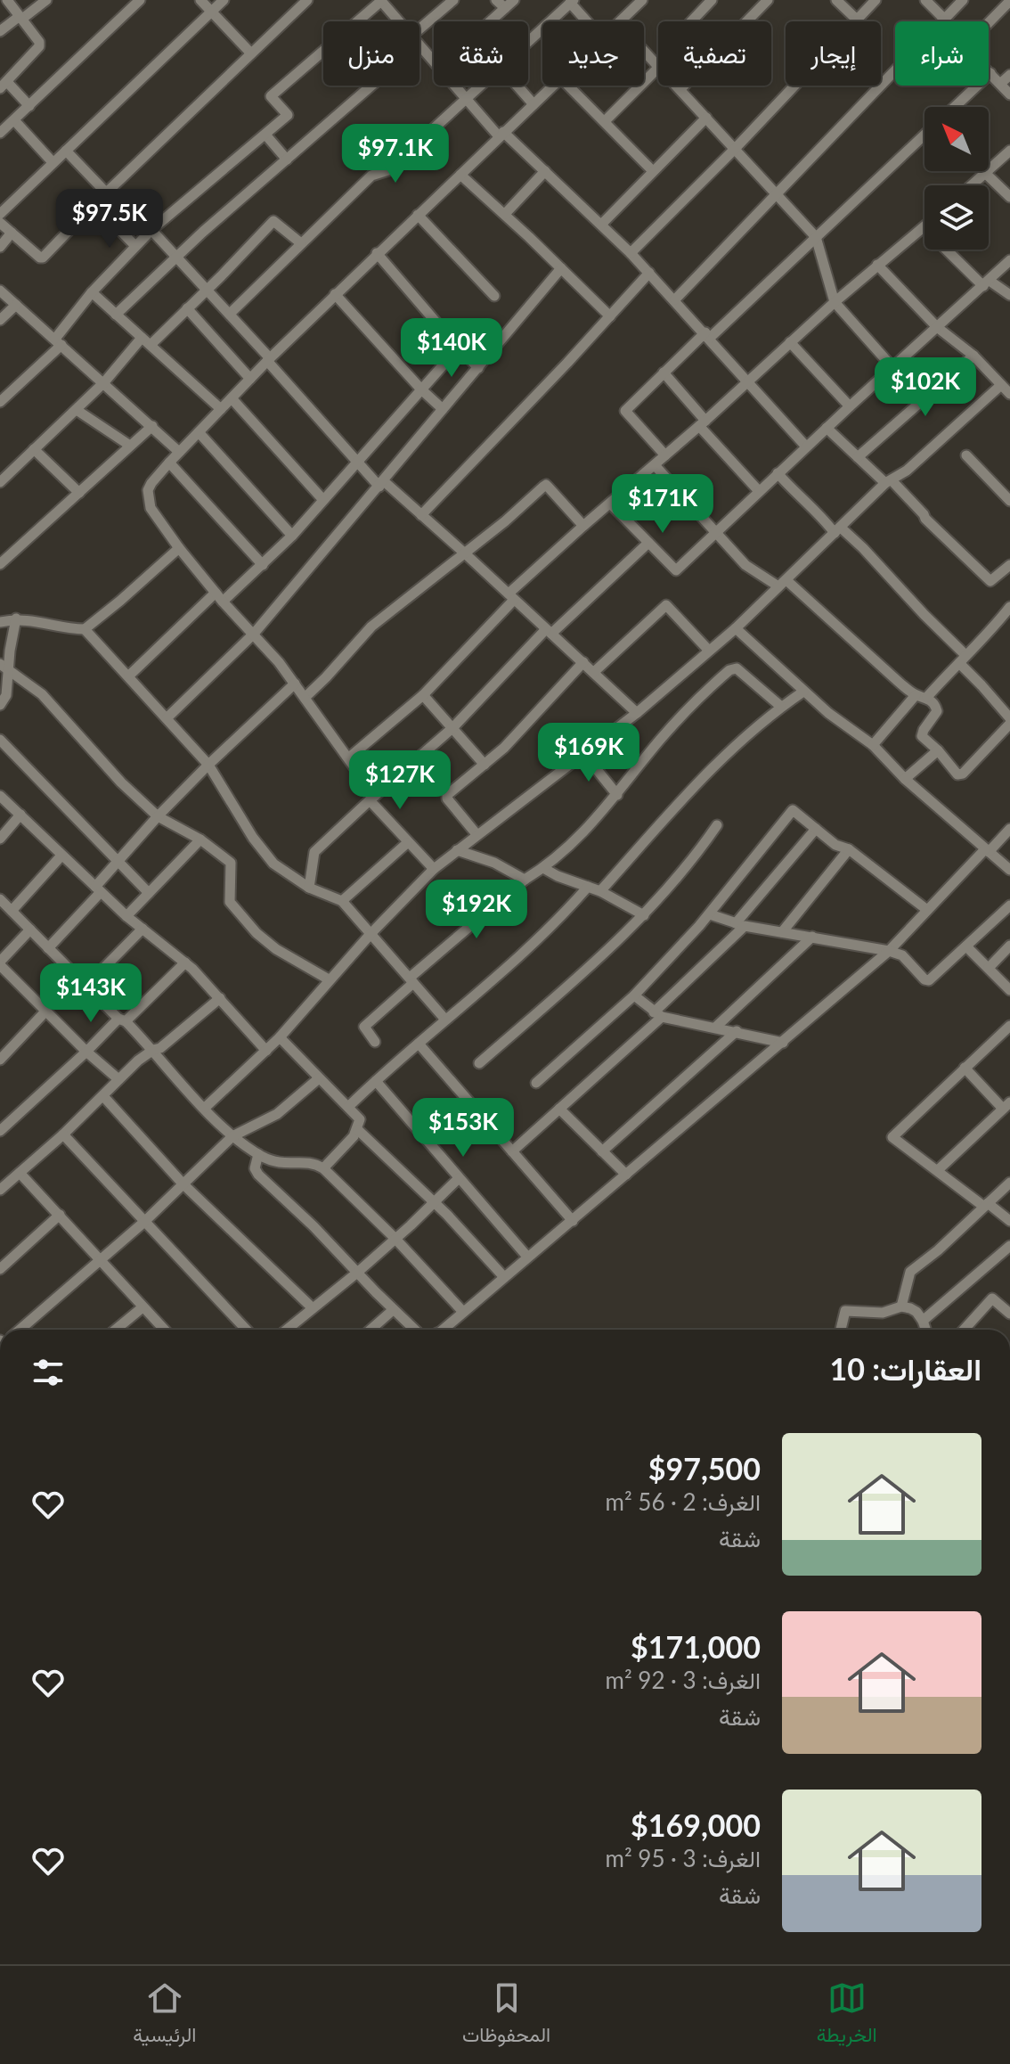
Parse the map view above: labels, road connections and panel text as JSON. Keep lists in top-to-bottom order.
{
  "north": "top left",
  "page": {
    "chip": [
      "شراء",
      "إيجار",
      "تصفية",
      "جديد",
      "شقة",
      "منزل"
    ],
    "price": [
      "$97.1K",
      "$97.5K",
      "$140K",
      "$102K",
      "$171K",
      "$169K",
      "$127K",
      "$192K",
      "$143K",
      "$153K"
    ],
    "heading": "العقارات: 10",
    "list": [
      {
        "name": "$97,500",
        "note": "الغرف: 2 · 56 m² · شقة"
      },
      {
        "name": "$171,000",
        "note": "الغرف: 3 · 92 m² · شقة"
      },
      {
        "name": "$169,000",
        "note": "الغرف: 3 · 95 m² · شقة"
      }
    ],
    "tabs": ["الخريطة", "المحفوظات", "الرئيسية"]
  }
}
